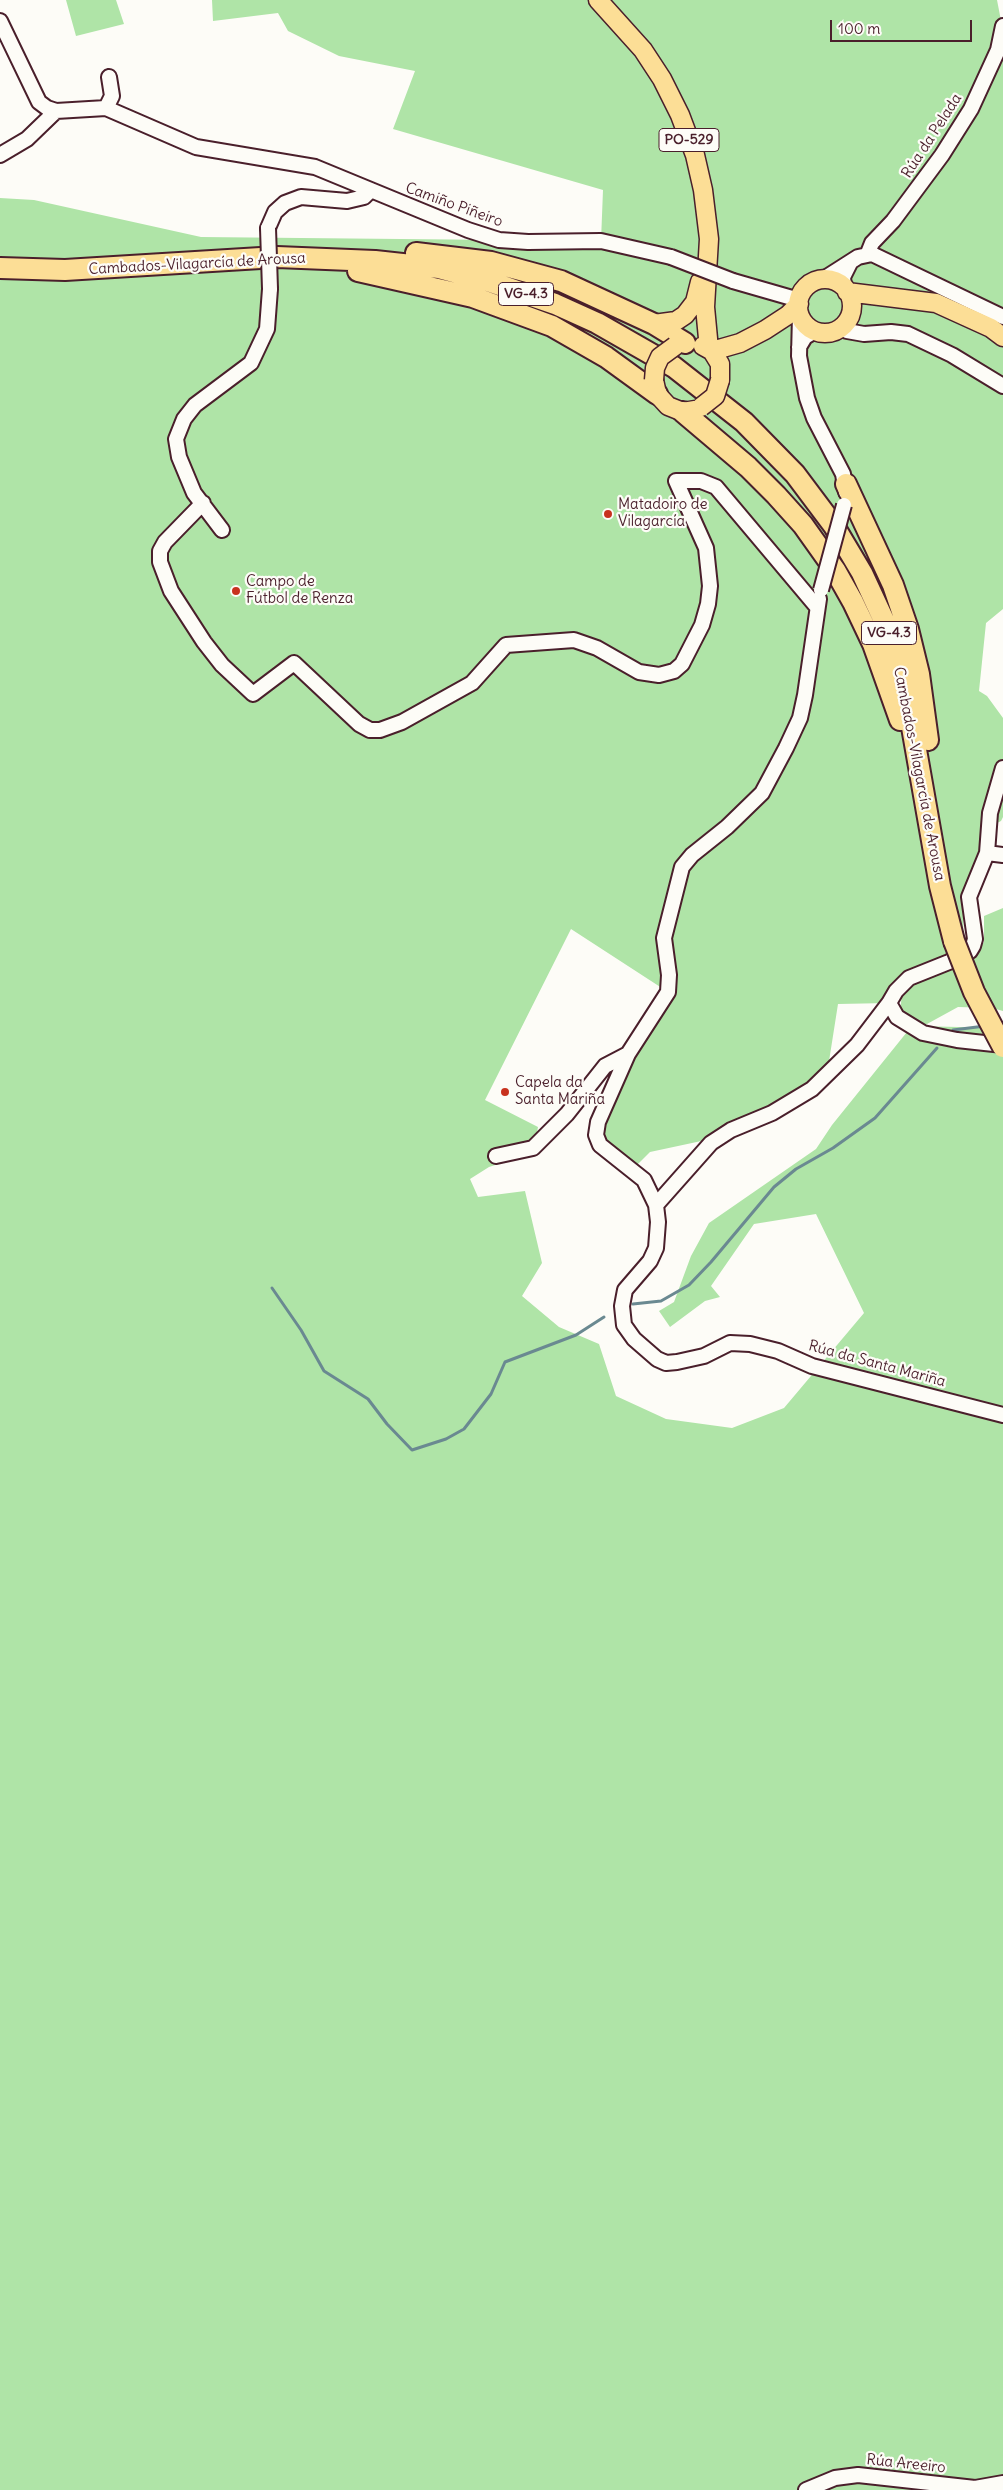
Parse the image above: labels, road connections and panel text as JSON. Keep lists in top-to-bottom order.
{
  "streets": {
    "highway": ["Cambados-Vilagarcía de Arousa", "VG-4.3"],
    "main road": ["PO-529"],
    "street": [
      "Rúa da Pelada",
      "Camiño Piñeiro",
      "Rúa da Santa Mariña",
      "Rúa Areeiro"
    ]
  },
  "places": ["Matadoiro de Vilagarcía", "Campo de Fútbol de Renza", "Capela da Santa Mariña"],
  "scale_bar": "100 m"
}
